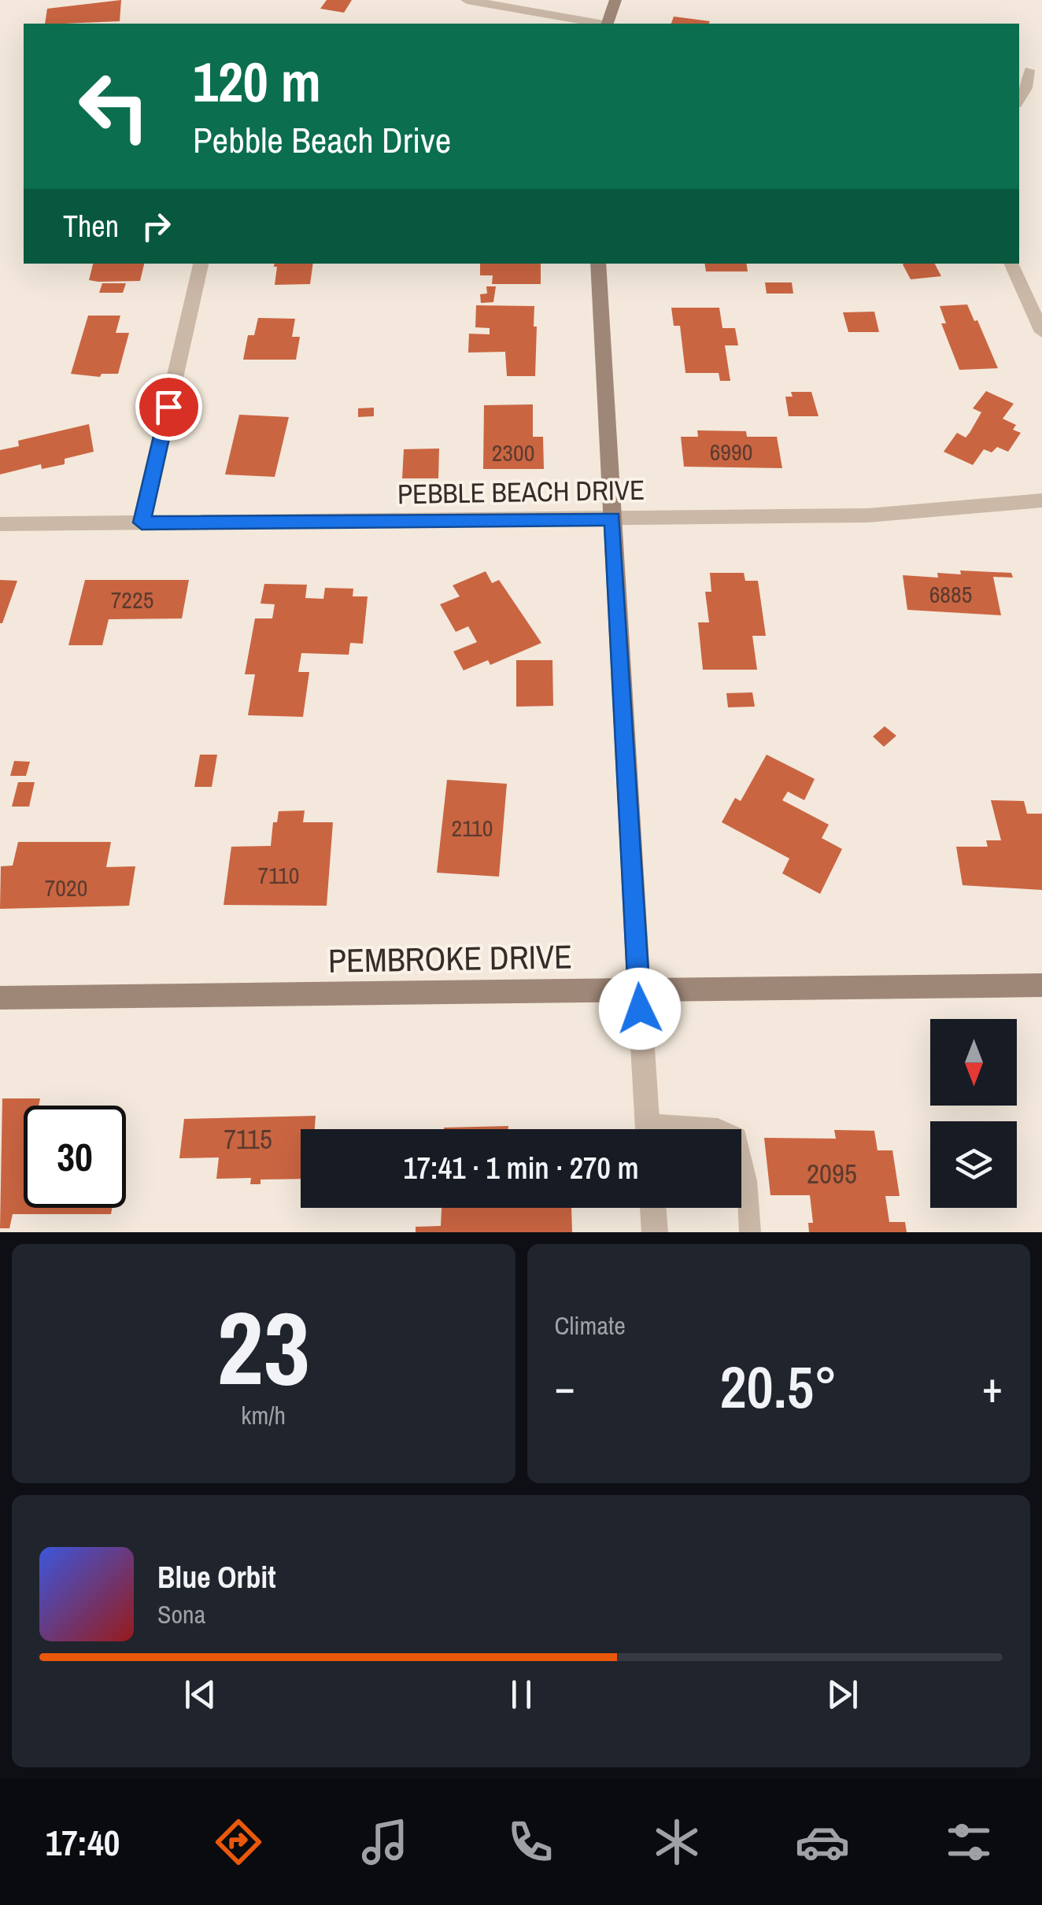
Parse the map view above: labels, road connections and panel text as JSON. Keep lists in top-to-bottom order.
{
  "streets": {
    "street": ["PEBBLE BEACH DRIVE", "PEMBROKE DRIVE"]
  },
  "house_numbers": [
    "6990",
    "2300",
    "6885",
    "7225",
    "2110",
    "7110",
    "7020",
    "7115",
    "2095"
  ],
  "north": "bottom",
  "page": {
    "turn": ["120 m", "Pebble Beach Drive"],
    "then": "Then",
    "limit": "30",
    "trip": "17:41 · 1 min · 270 m",
    "tile": [
      ["23", "km/h"],
      "Climate"
    ],
    "heat": ["−", "20.5°", "+"],
    "song": ["Blue Orbit", "Sona"],
    "tabs": "17:40"
  }
}
